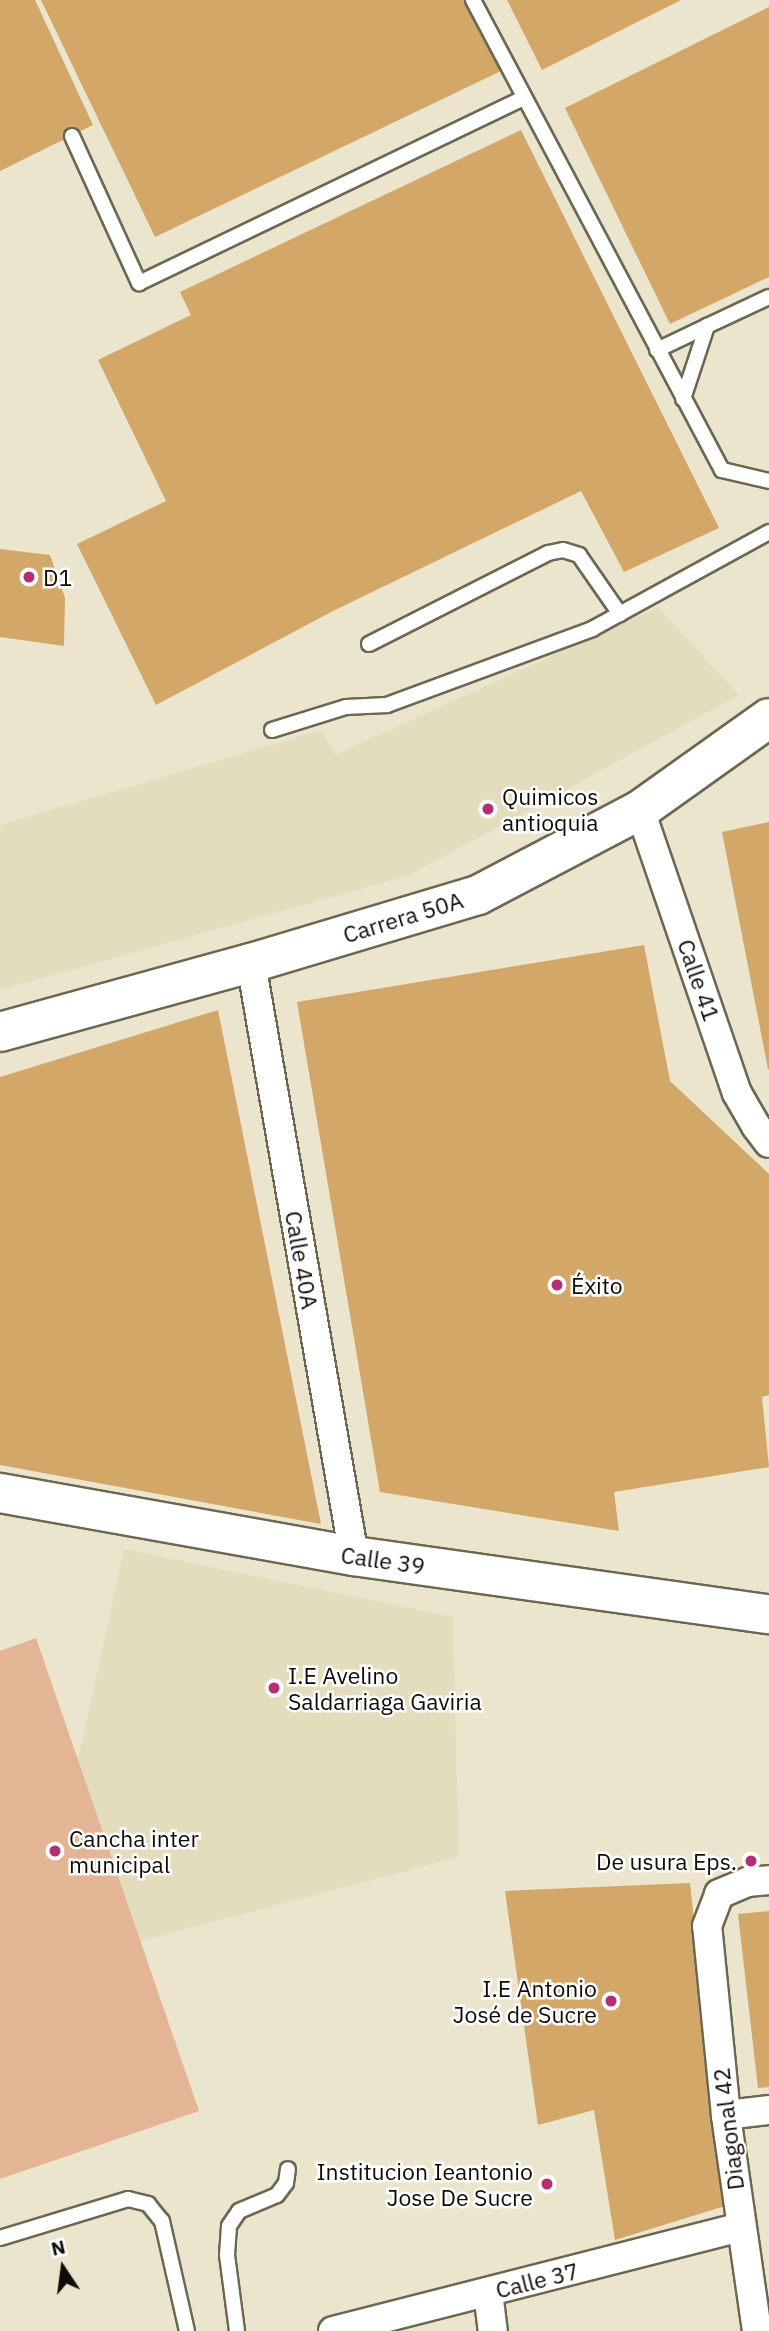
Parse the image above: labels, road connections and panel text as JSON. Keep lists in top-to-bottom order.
{
  "streets": {
    "main road": ["Carrera 50A", "Calle 39"],
    "street": [
      "Calle 41",
      "Calle 40A",
      "Diagonal 42",
      "Calle 37"
    ]
  },
  "crossings": [
    ["Carrera 50A", "Calle 41"],
    ["Carrera 50A", "Calle 40A"],
    ["Calle 40A", "Calle 39"],
    ["Diagonal 42", "Calle 37"]
  ],
  "places": [
    "D1",
    "Quimicos antioquia",
    "Éxito",
    "I.E Avelino Saldarriaga Gaviria",
    "Cancha inter municipal",
    "De usura Eps.",
    "I.E Antonio José de Sucre",
    "Institucion Ieantonio Jose De Sucre"
  ],
  "north": "top"
}
